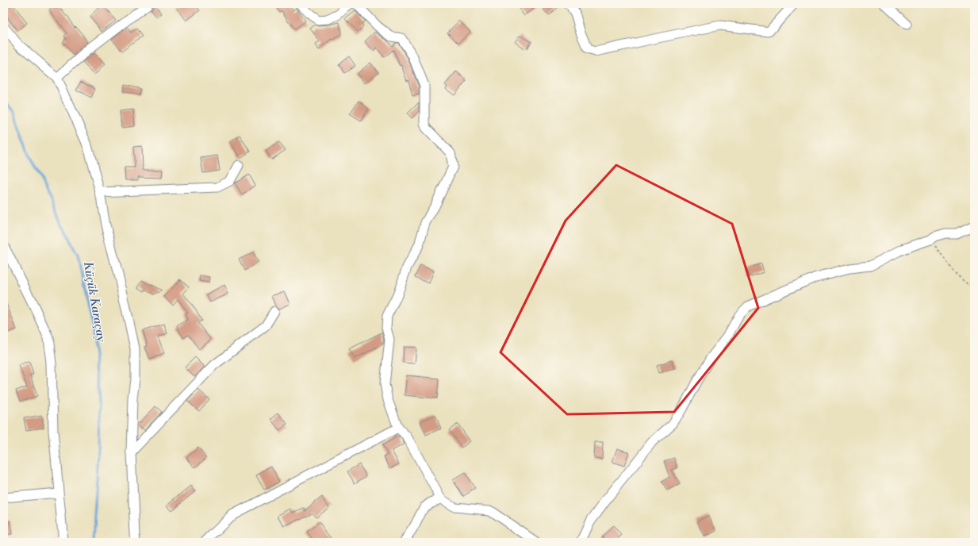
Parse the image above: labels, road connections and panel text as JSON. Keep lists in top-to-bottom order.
{
  "water": ["Küçük Karaçay"]
}
